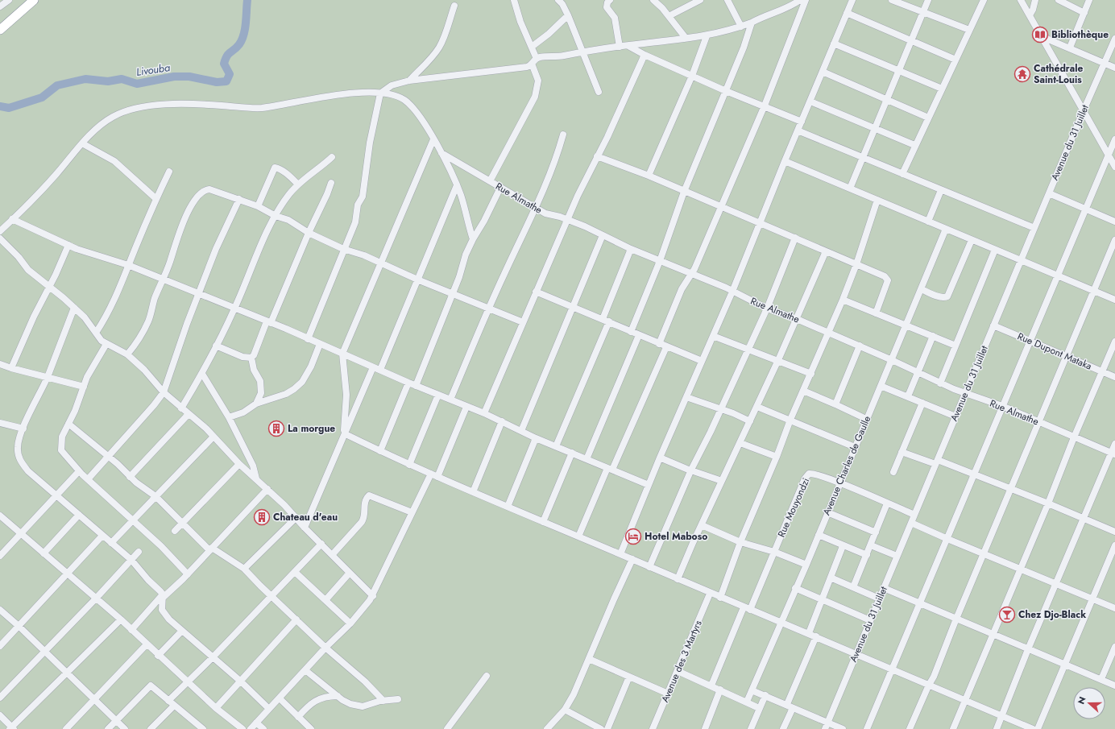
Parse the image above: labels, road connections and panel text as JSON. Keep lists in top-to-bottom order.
{
  "streets": {
    "street": [
      "Avenue du 31 Juillet",
      "Rue Almathe",
      "Rue Dupont Mataka",
      "Avenue Charles de Gaulle",
      "Rue Mouyondzi",
      "Avenue des 3 Martyrs"
    ]
  },
  "crossings": [
    ["Avenue du 31 Juillet", "Rue Almathe"],
    ["Avenue du 31 Juillet", "Rue Dupont Mataka"],
    ["Avenue du 31 Juillet", "Rue Mouyondzi"],
    ["Rue Almathe", "Avenue Charles de Gaulle"],
    ["Avenue Charles de Gaulle", "Rue Mouyondzi"]
  ],
  "water": ["Livouba"],
  "places": {
    "library": ["Bibliothèque"],
    "temple": ["Cathédrale Saint-Louis"],
    "building": ["La morgue", "Chateau d'eau"],
    "hotel": ["Hotel Maboso"],
    "bar": ["Chez Djo-Black"]
  },
  "north": "left"
}
